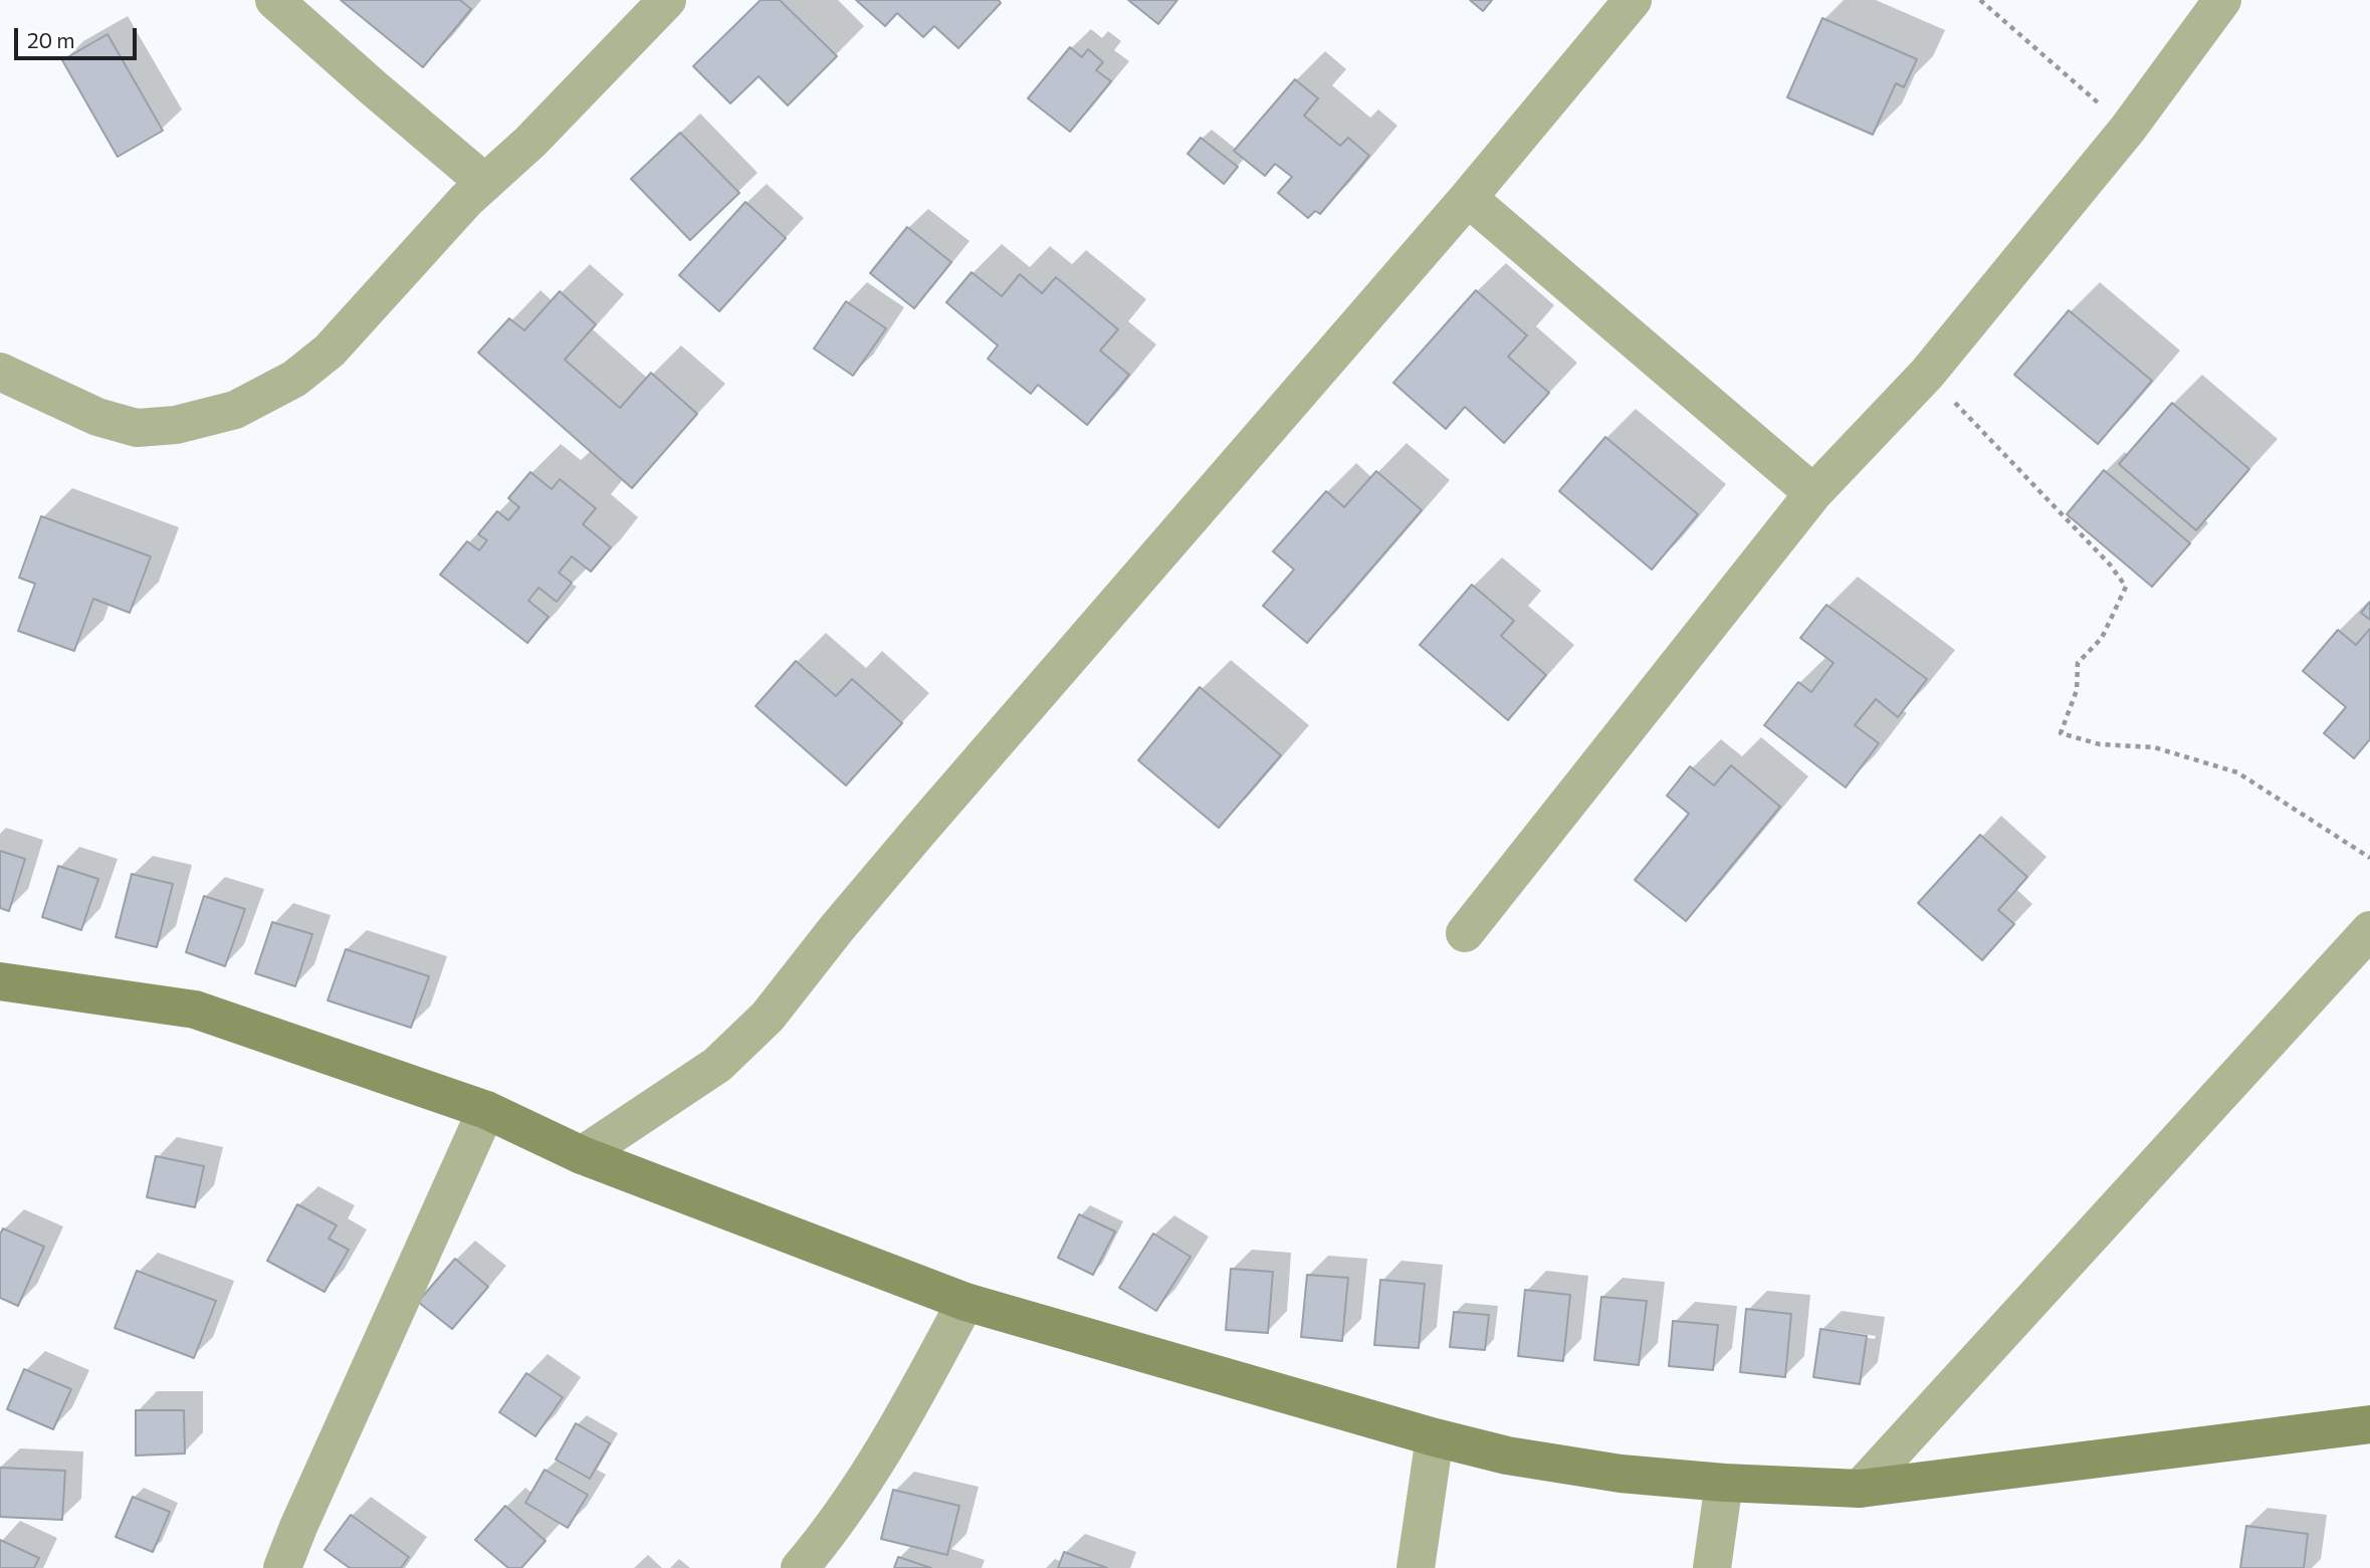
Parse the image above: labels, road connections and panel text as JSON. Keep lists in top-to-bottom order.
{
  "scale_bar": "20 m"
}
